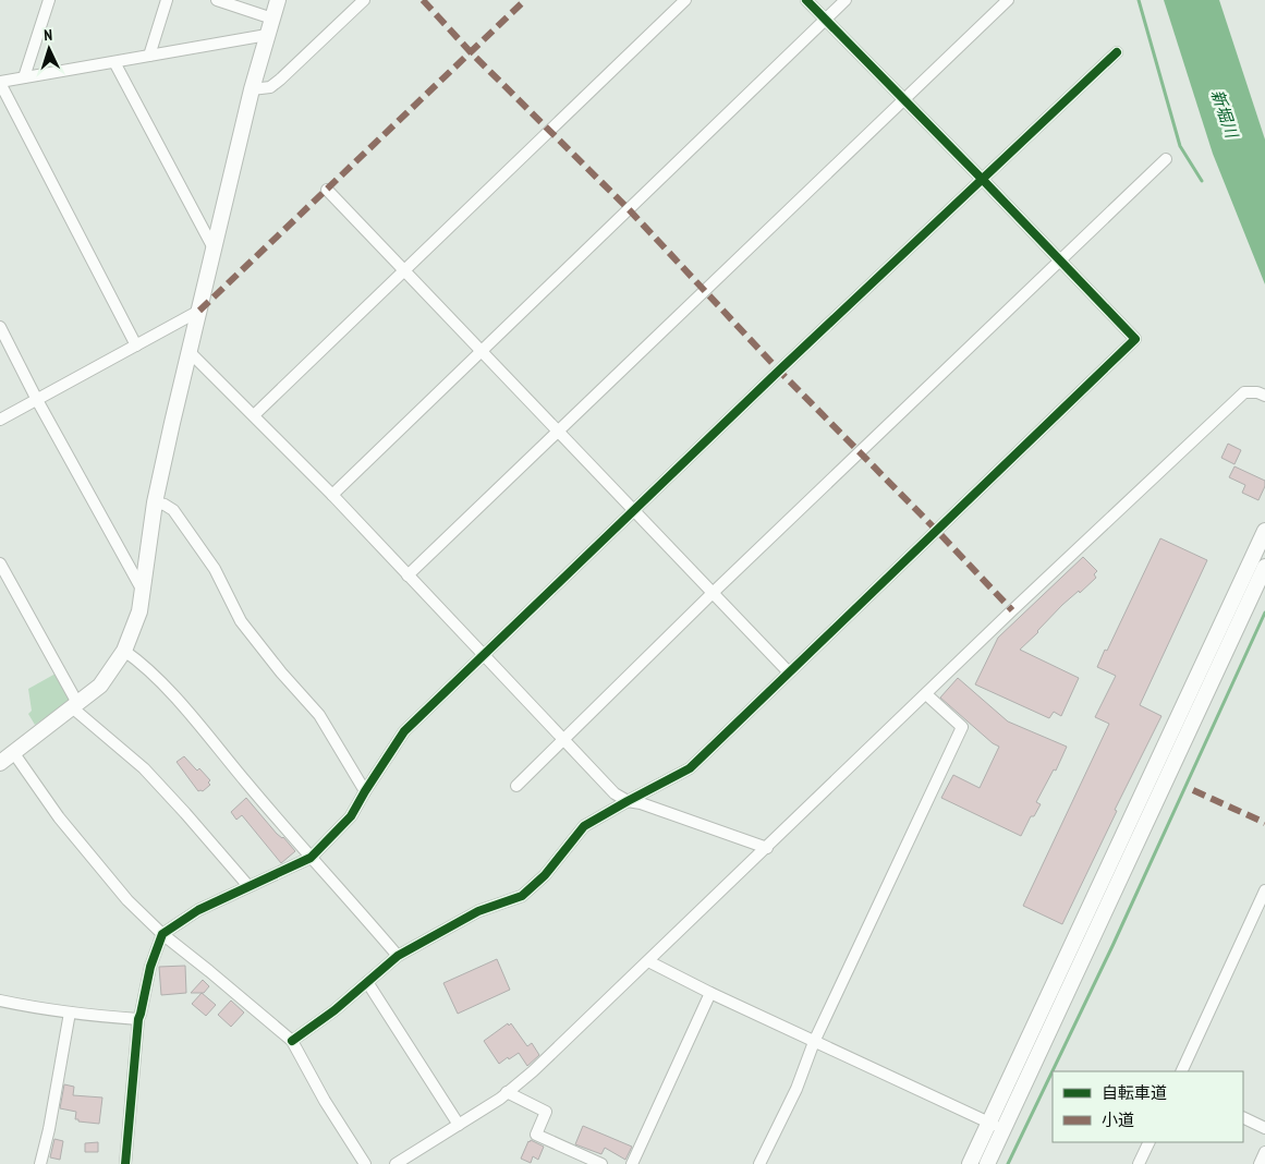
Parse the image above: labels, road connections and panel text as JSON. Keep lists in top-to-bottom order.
{
  "water": ["新堀川"],
  "legend": ["自転車道", "小道"],
  "north": "top"
}
